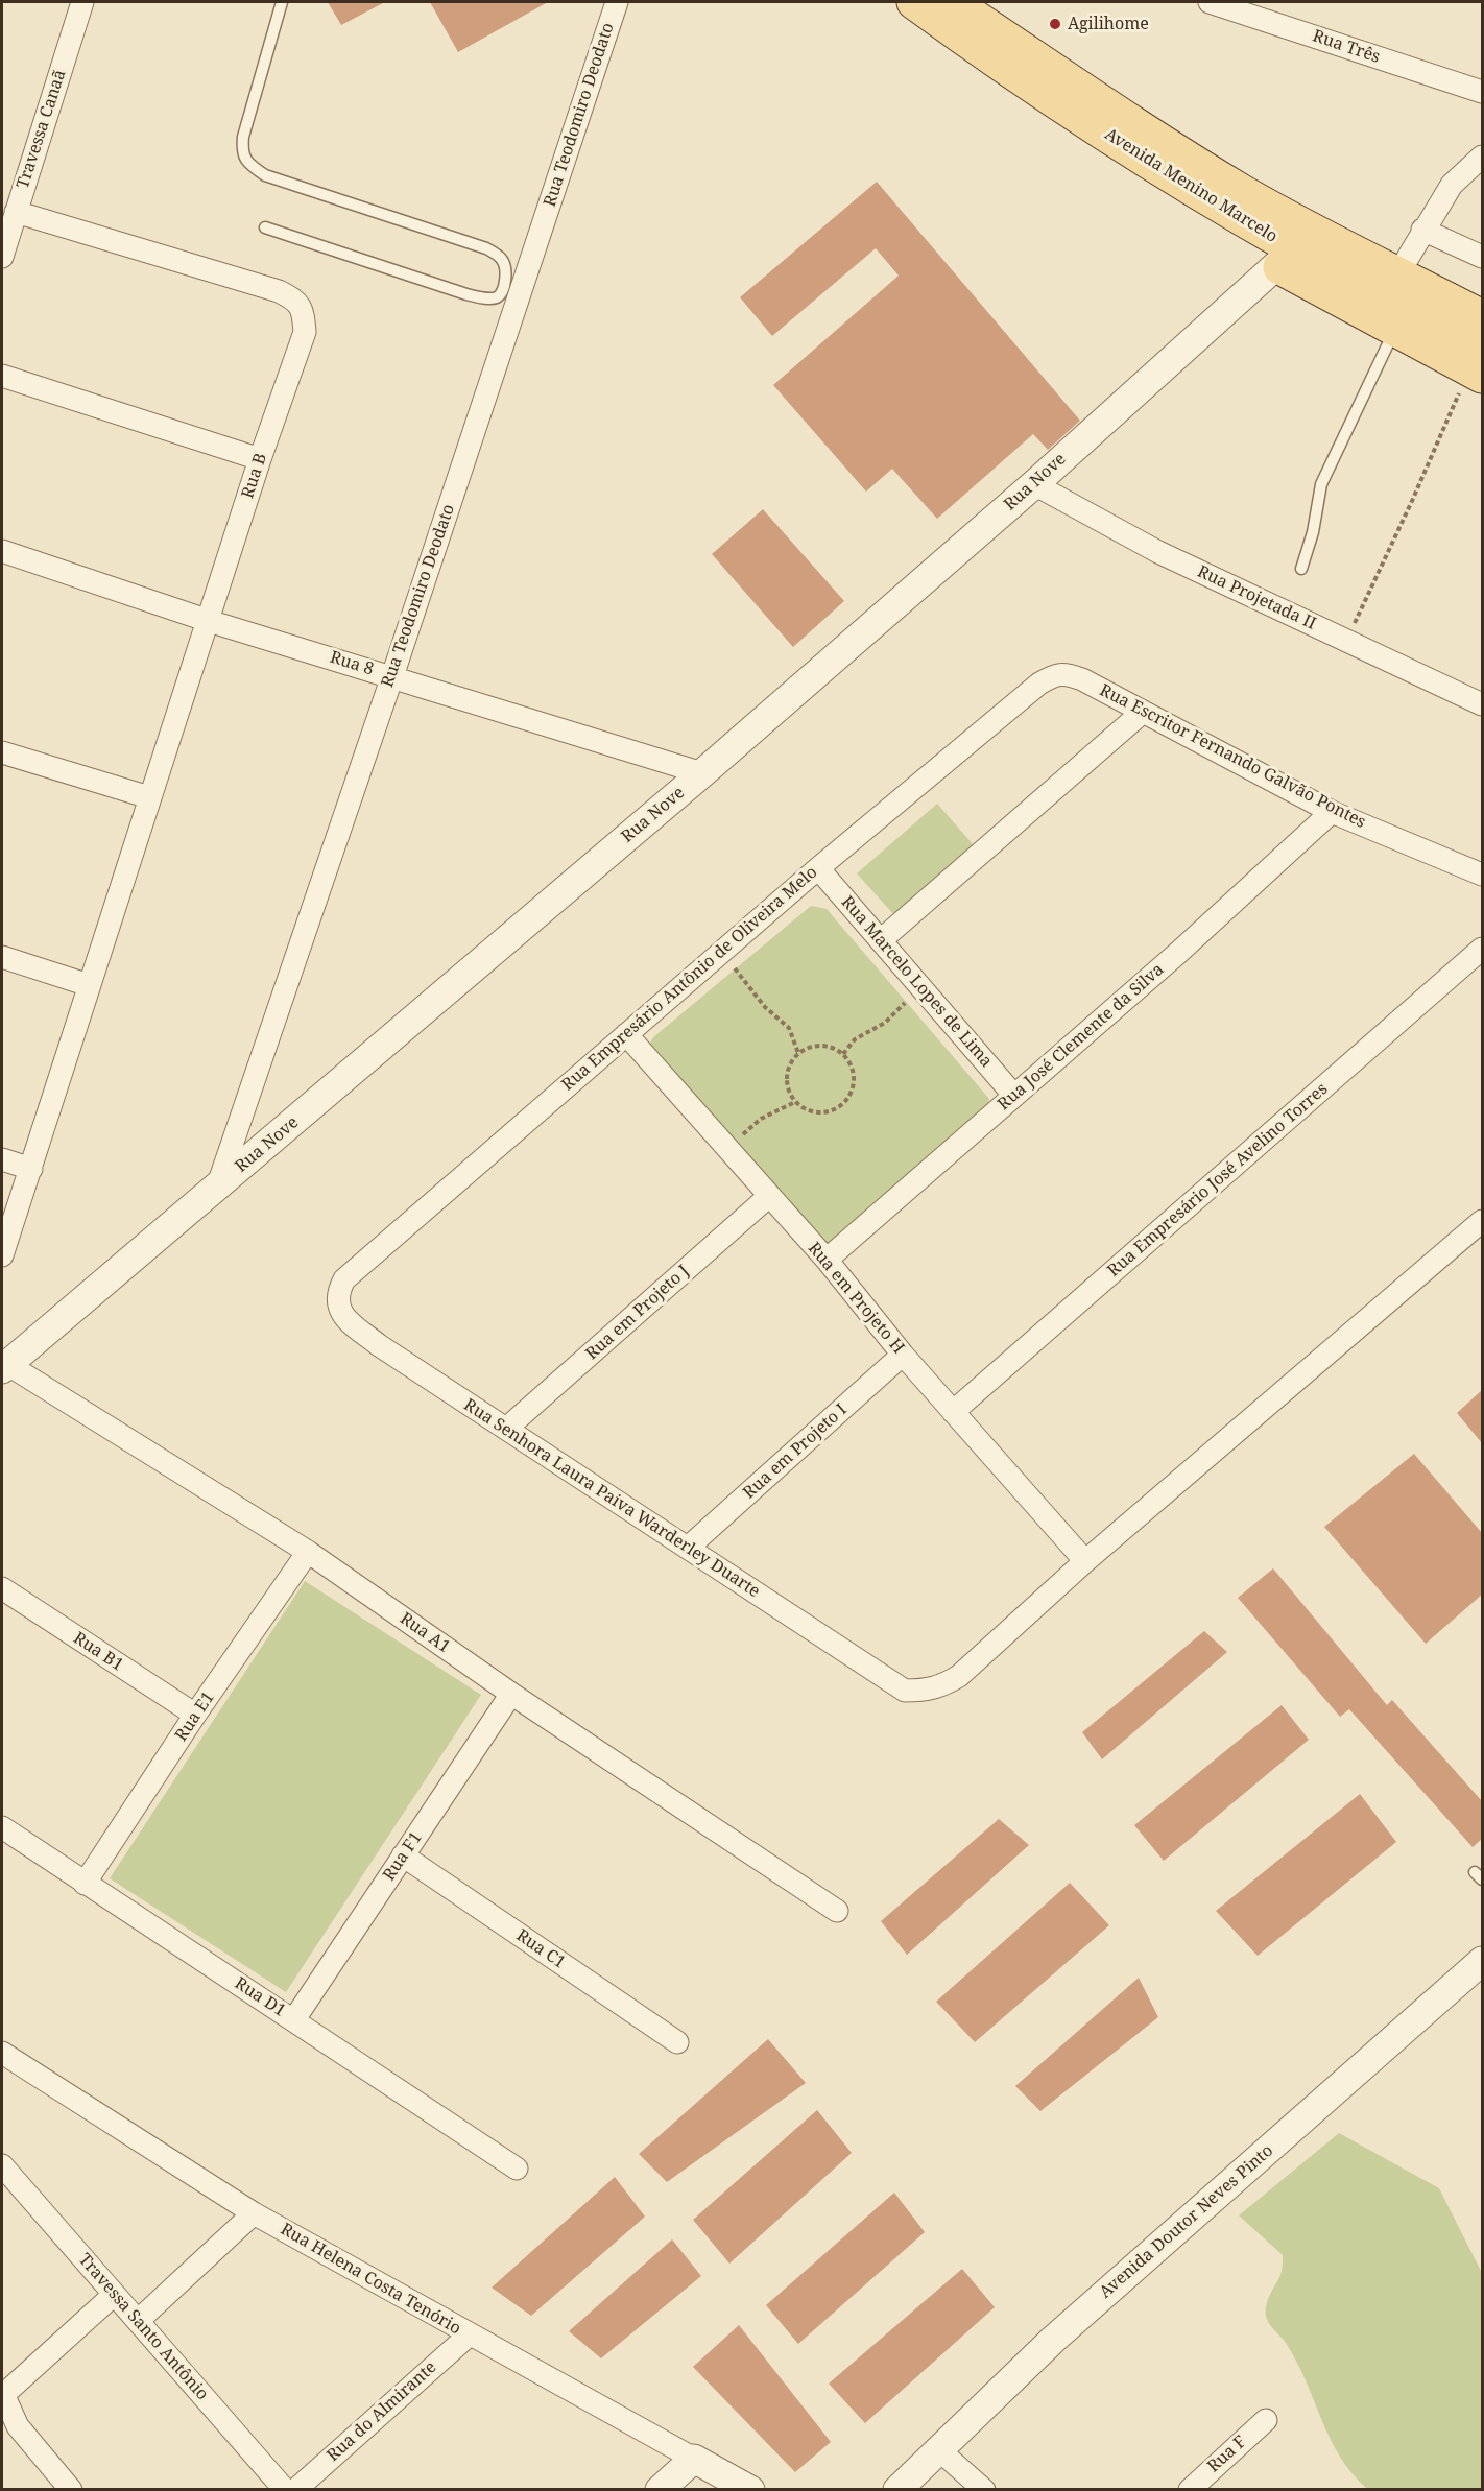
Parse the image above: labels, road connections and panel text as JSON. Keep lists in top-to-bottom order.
{
  "streets": {
    "main road": ["Avenida Menino Marcelo"],
    "street": [
      "Rua Três",
      "Rua Teodomiro Deodato",
      "Travessa Canaã",
      "Rua B",
      "Rua Nove",
      "Rua Projetada II",
      "Rua 8",
      "Rua Escritor Fernando Galvão Pontes",
      "Rua Empresário Antônio de Oliveira Melo",
      "Rua Marcelo Lopes de Lima",
      "Rua José Clemente da Silva",
      "Rua Empresário José Avelino Torres",
      "Rua em Projeto H",
      "Rua em Projeto J",
      "Rua em Projeto I",
      "Rua Senhora Laura Paiva Warderley Duarte",
      "Rua A1",
      "Rua B1",
      "Rua E1",
      "Rua F1",
      "Rua C1",
      "Rua D1",
      "Avenida Doutor Neves Pinto",
      "Rua Helena Costa Tenório",
      "Travessa Santo Antônio",
      "Rua do Almirante",
      "Rua F"
    ]
  },
  "crossings": [
    ["Rua Teodomiro Deodato", "Rua Nove"],
    ["Rua Teodomiro Deodato", "Rua 8"],
    ["Travessa Canaã", "Rua B"],
    ["Avenida Menino Marcelo", "Rua Nove"],
    ["Rua B", "Rua 8"],
    ["Rua Nove", "Rua Projetada II"],
    ["Rua Nove", "Rua 8"],
    ["Rua Nove", "Rua A1"],
    ["Rua Escritor Fernando Galvão Pontes", "Rua Empresário Antônio de Oliveira Melo"],
    ["Rua Escritor Fernando Galvão Pontes", "Rua José Clemente da Silva"],
    ["Rua Empresário Antônio de Oliveira Melo", "Rua Marcelo Lopes de Lima"],
    ["Rua Empresário Antônio de Oliveira Melo", "Rua em Projeto H"],
    ["Rua Empresário Antônio de Oliveira Melo", "Rua Senhora Laura Paiva Warderley Duarte"],
    ["Rua Marcelo Lopes de Lima", "Rua José Clemente da Silva"],
    ["Rua José Clemente da Silva", "Rua em Projeto H"],
    ["Rua Empresário José Avelino Torres", "Rua em Projeto H"],
    ["Rua em Projeto H", "Rua em Projeto J"],
    ["Rua em Projeto H", "Rua em Projeto I"],
    ["Rua em Projeto H", "Rua Senhora Laura Paiva Warderley Duarte"],
    ["Rua em Projeto J", "Rua Senhora Laura Paiva Warderley Duarte"],
    ["Rua em Projeto I", "Rua Senhora Laura Paiva Warderley Duarte"],
    ["Rua A1", "Rua E1"],
    ["Rua A1", "Rua F1"],
    ["Rua B1", "Rua E1"],
    ["Rua E1", "Rua D1"],
    ["Rua F1", "Rua C1"],
    ["Rua F1", "Rua D1"],
    ["Rua Helena Costa Tenório", "Rua do Almirante"]
  ],
  "places": ["Agilihome"]
}
